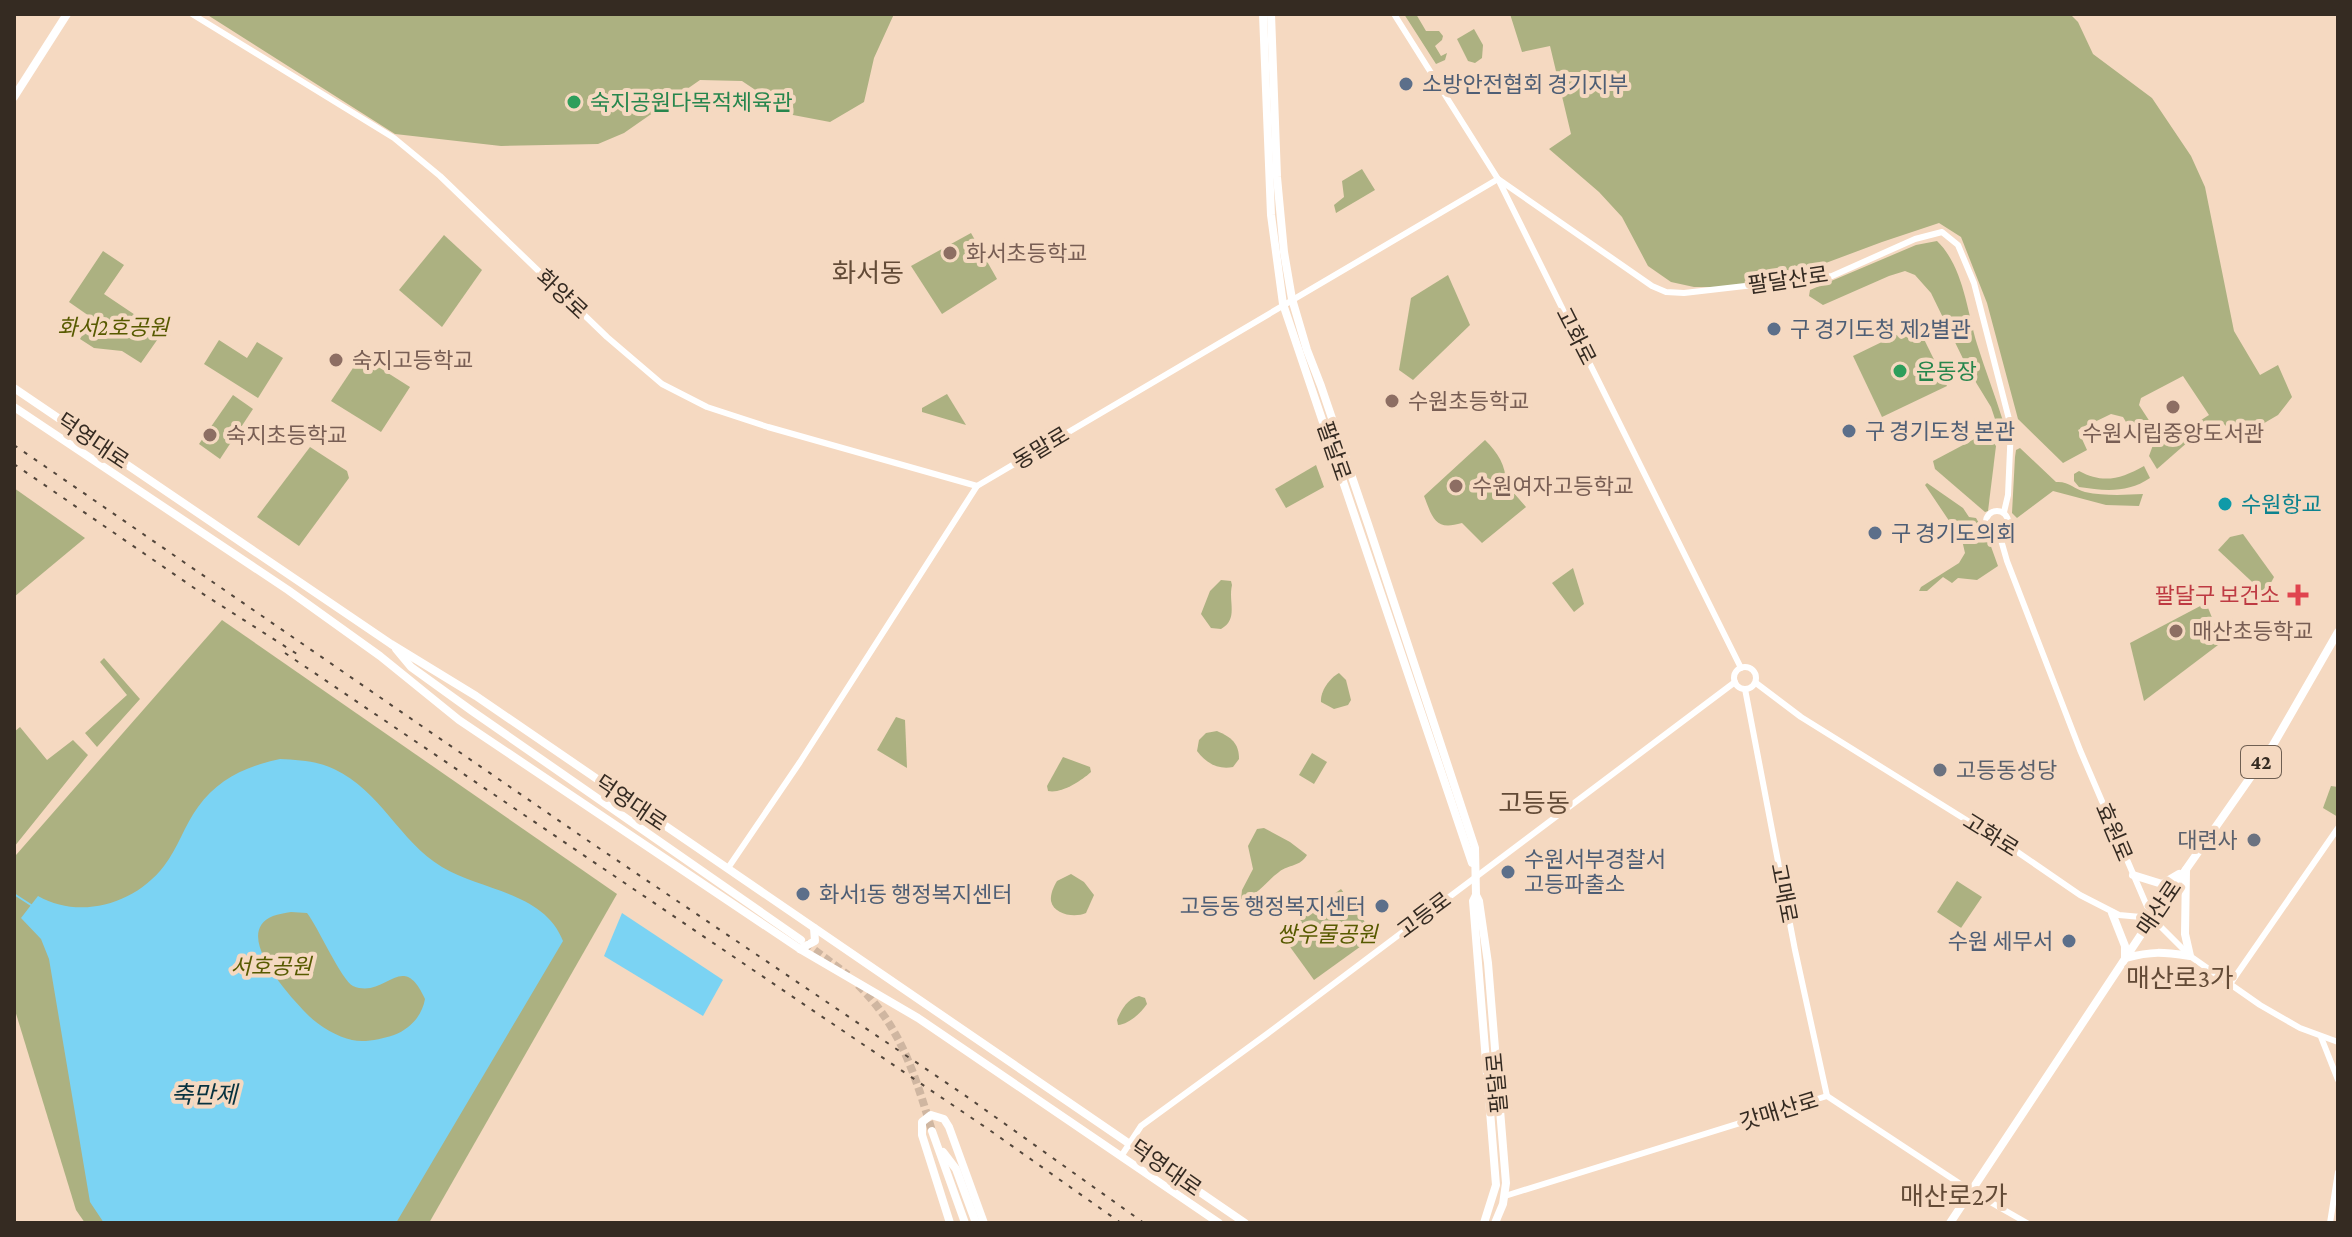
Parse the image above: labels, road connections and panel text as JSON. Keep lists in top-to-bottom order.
{
  "streets": {
    "main road": [
      "덕영대로",
      "팔달로",
      "42",
      "매산로"
    ],
    "street": [
      "팔달산로",
      "화양로",
      "고화로",
      "동말로",
      "효원로",
      "고매로",
      "고등로",
      "갓매산로"
    ]
  },
  "crossings": [
    ["팔달산로", "고화로"],
    ["팔달산로", "동말로"],
    ["팔달산로", "효원로"],
    ["화양로", "동말로"],
    ["고화로", "동말로"],
    ["고화로", "효원로"],
    ["고화로", "고매로"],
    ["고화로", "매산로"],
    ["고화로", "고등로"],
    ["덕영대로", "동말로"],
    ["덕영대로", "고등로"],
    ["동말로", "팔달로"],
    ["팔달로", "고등로"],
    ["팔달로", "갓매산로"],
    ["효원로", "매산로"],
    ["고매로", "고등로"],
    ["고매로", "갓매산로"],
    ["매산로", "갓매산로"]
  ],
  "districts": [
    "화서동",
    "고등동",
    "매산로3가",
    "매산로2가"
  ],
  "water": ["축만제"],
  "parks": ["화서2호공원", "쌍우물공원", "서호공원"],
  "places": {
    "other": [
      "소방안전협회 경기지부",
      "숙지공원다목적체육관",
      "화서초등학교",
      "구 경기도청 제2별관",
      "숙지고등학교",
      "운동장",
      "수원초등학교",
      "수원시립중앙도서관",
      "구 경기도청 본관",
      "숙지초등학교",
      "수원여자고등학교",
      "수원항교",
      "구 경기도의회",
      "매산초등학교",
      "고등동성당",
      "대련사",
      "수원서부경찰서 고등파출소",
      "화서1동 행정복지센터",
      "고등동 행정복지센터",
      "수원 세무서"
    ],
    "health": ["팔달구 보건소"]
  }
}
